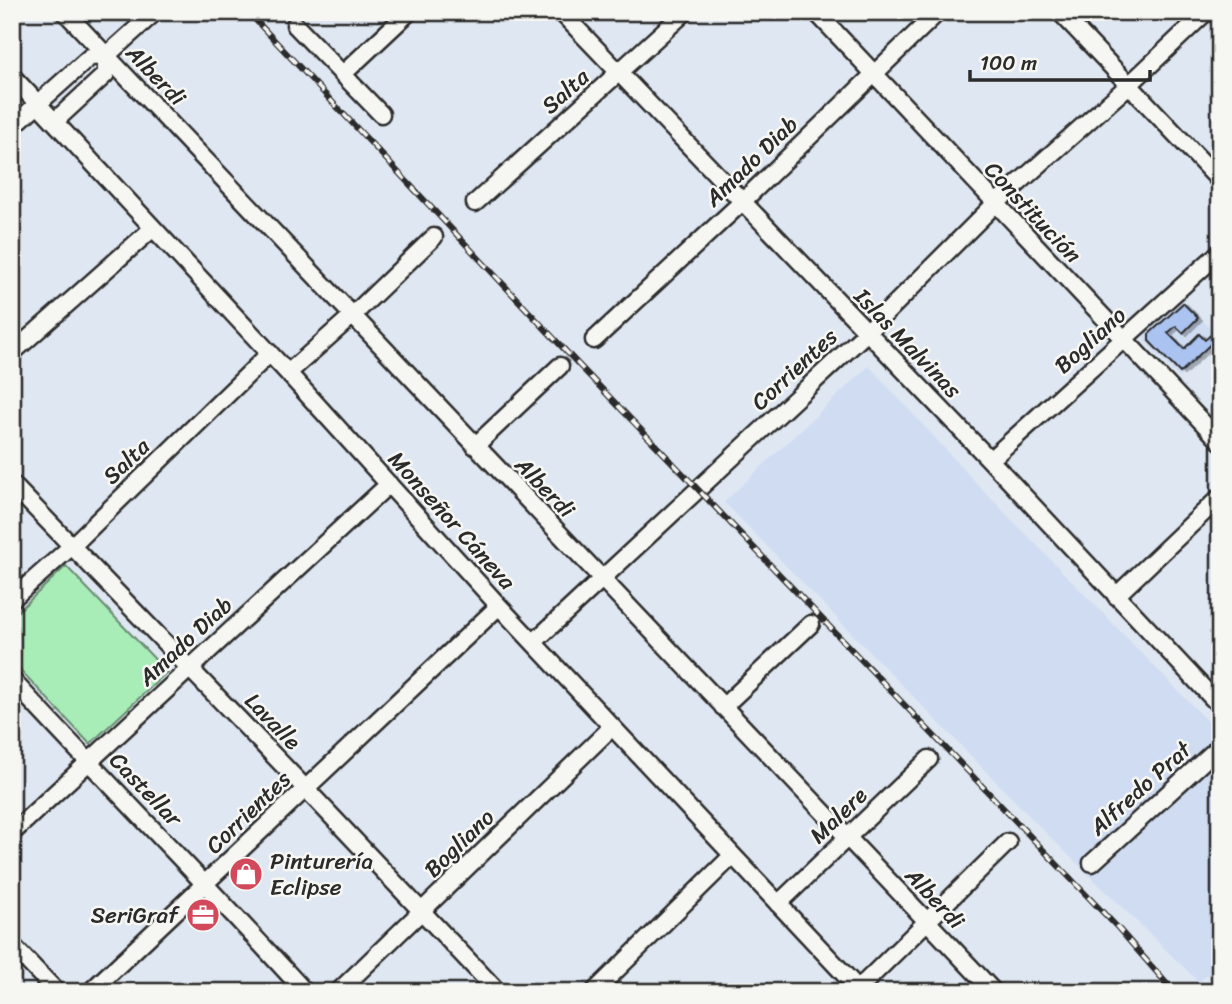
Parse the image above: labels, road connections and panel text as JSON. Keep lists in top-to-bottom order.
{
  "streets": {
    "street": [
      "Alberdi",
      "Salta",
      "Amado Diab",
      "Constitución",
      "Bogliano",
      "Islas Malvinas",
      "Corrientes",
      "Monseñor Cáneva",
      "Lavalle",
      "Alfredo Prat",
      "Castellar",
      "Malere"
    ]
  },
  "crossings": [
    ["Alberdi", "Corrientes"],
    ["Alberdi", "Malere"],
    ["Salta", "Islas Malvinas"],
    ["Salta", "Monseñor Cáneva"],
    ["Salta", "Lavalle"],
    ["Amado Diab", "Constitución"],
    ["Amado Diab", "Islas Malvinas"],
    ["Amado Diab", "Monseñor Cáneva"],
    ["Amado Diab", "Lavalle"],
    ["Amado Diab", "Castellar"],
    ["Constitución", "Bogliano"],
    ["Constitución", "Corrientes"],
    ["Bogliano", "Islas Malvinas"],
    ["Bogliano", "Monseñor Cáneva"],
    ["Bogliano", "Lavalle"],
    ["Islas Malvinas", "Corrientes"],
    ["Corrientes", "Monseñor Cáneva"],
    ["Corrientes", "Lavalle"],
    ["Corrientes", "Castellar"],
    ["Monseñor Cáneva", "Malere"]
  ],
  "places": {
    "shop": ["Pinturería Eclipse"],
    "office": ["SeriGraf"]
  },
  "scale_bar": "100 m"
}
